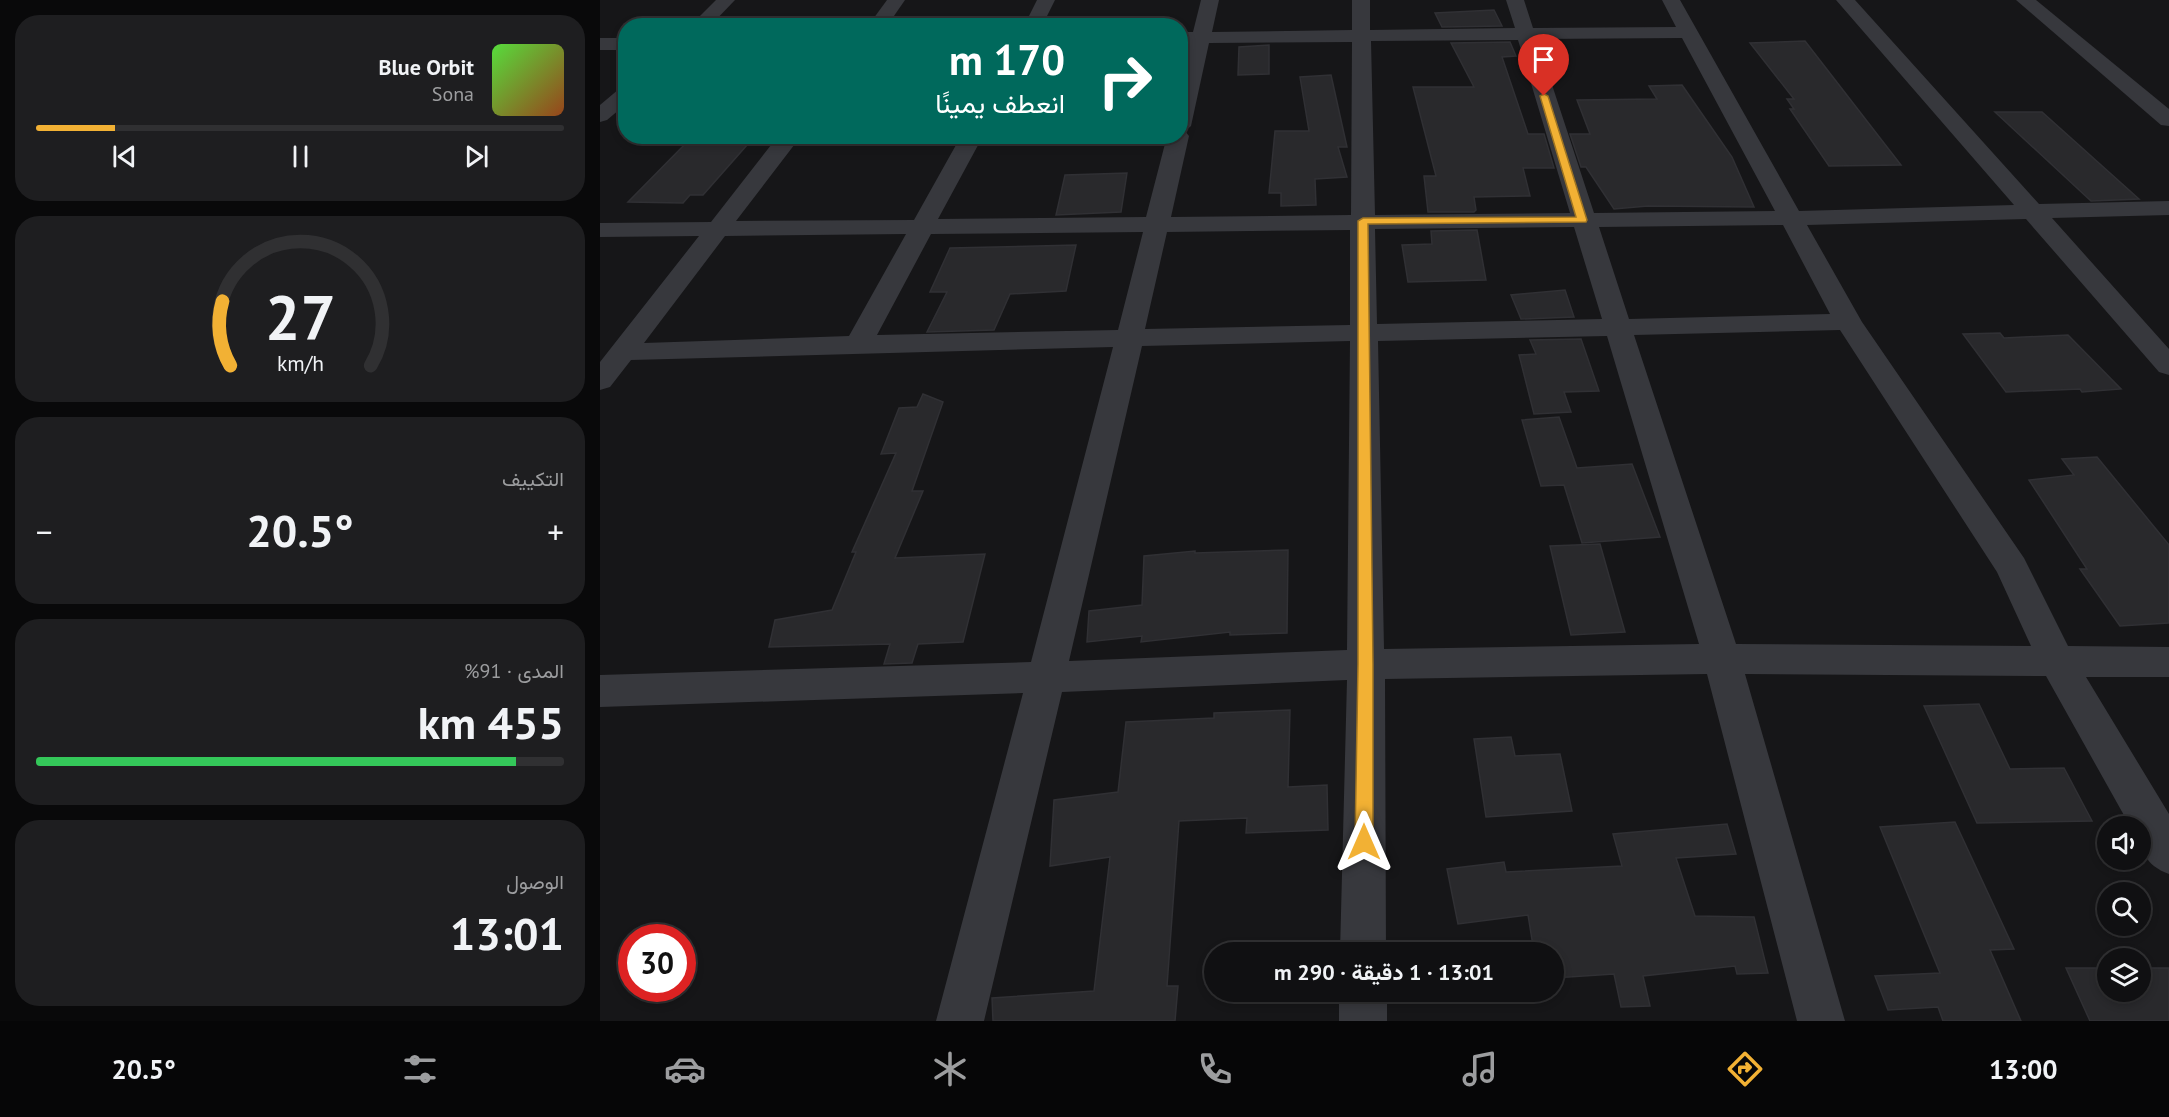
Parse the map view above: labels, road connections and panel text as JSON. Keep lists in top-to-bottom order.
{
  "page": {
    "turn": ["170 m", "انعطف يمينًا"],
    "song": ["Blue Orbit", "Sona"],
    "tile": [
      "التكييف",
      ["المدى · 91%", "455 km"],
      ["الوصول", "13:01"]
    ],
    "heat": ["−", "20.5°", "+"],
    "limit": "30",
    "trip": "13:01 · 1 دقيقة · 290 m",
    "tabs": ["13:00", "20.5°"],
    "gauge": ["27", "km/h"]
  }
}
